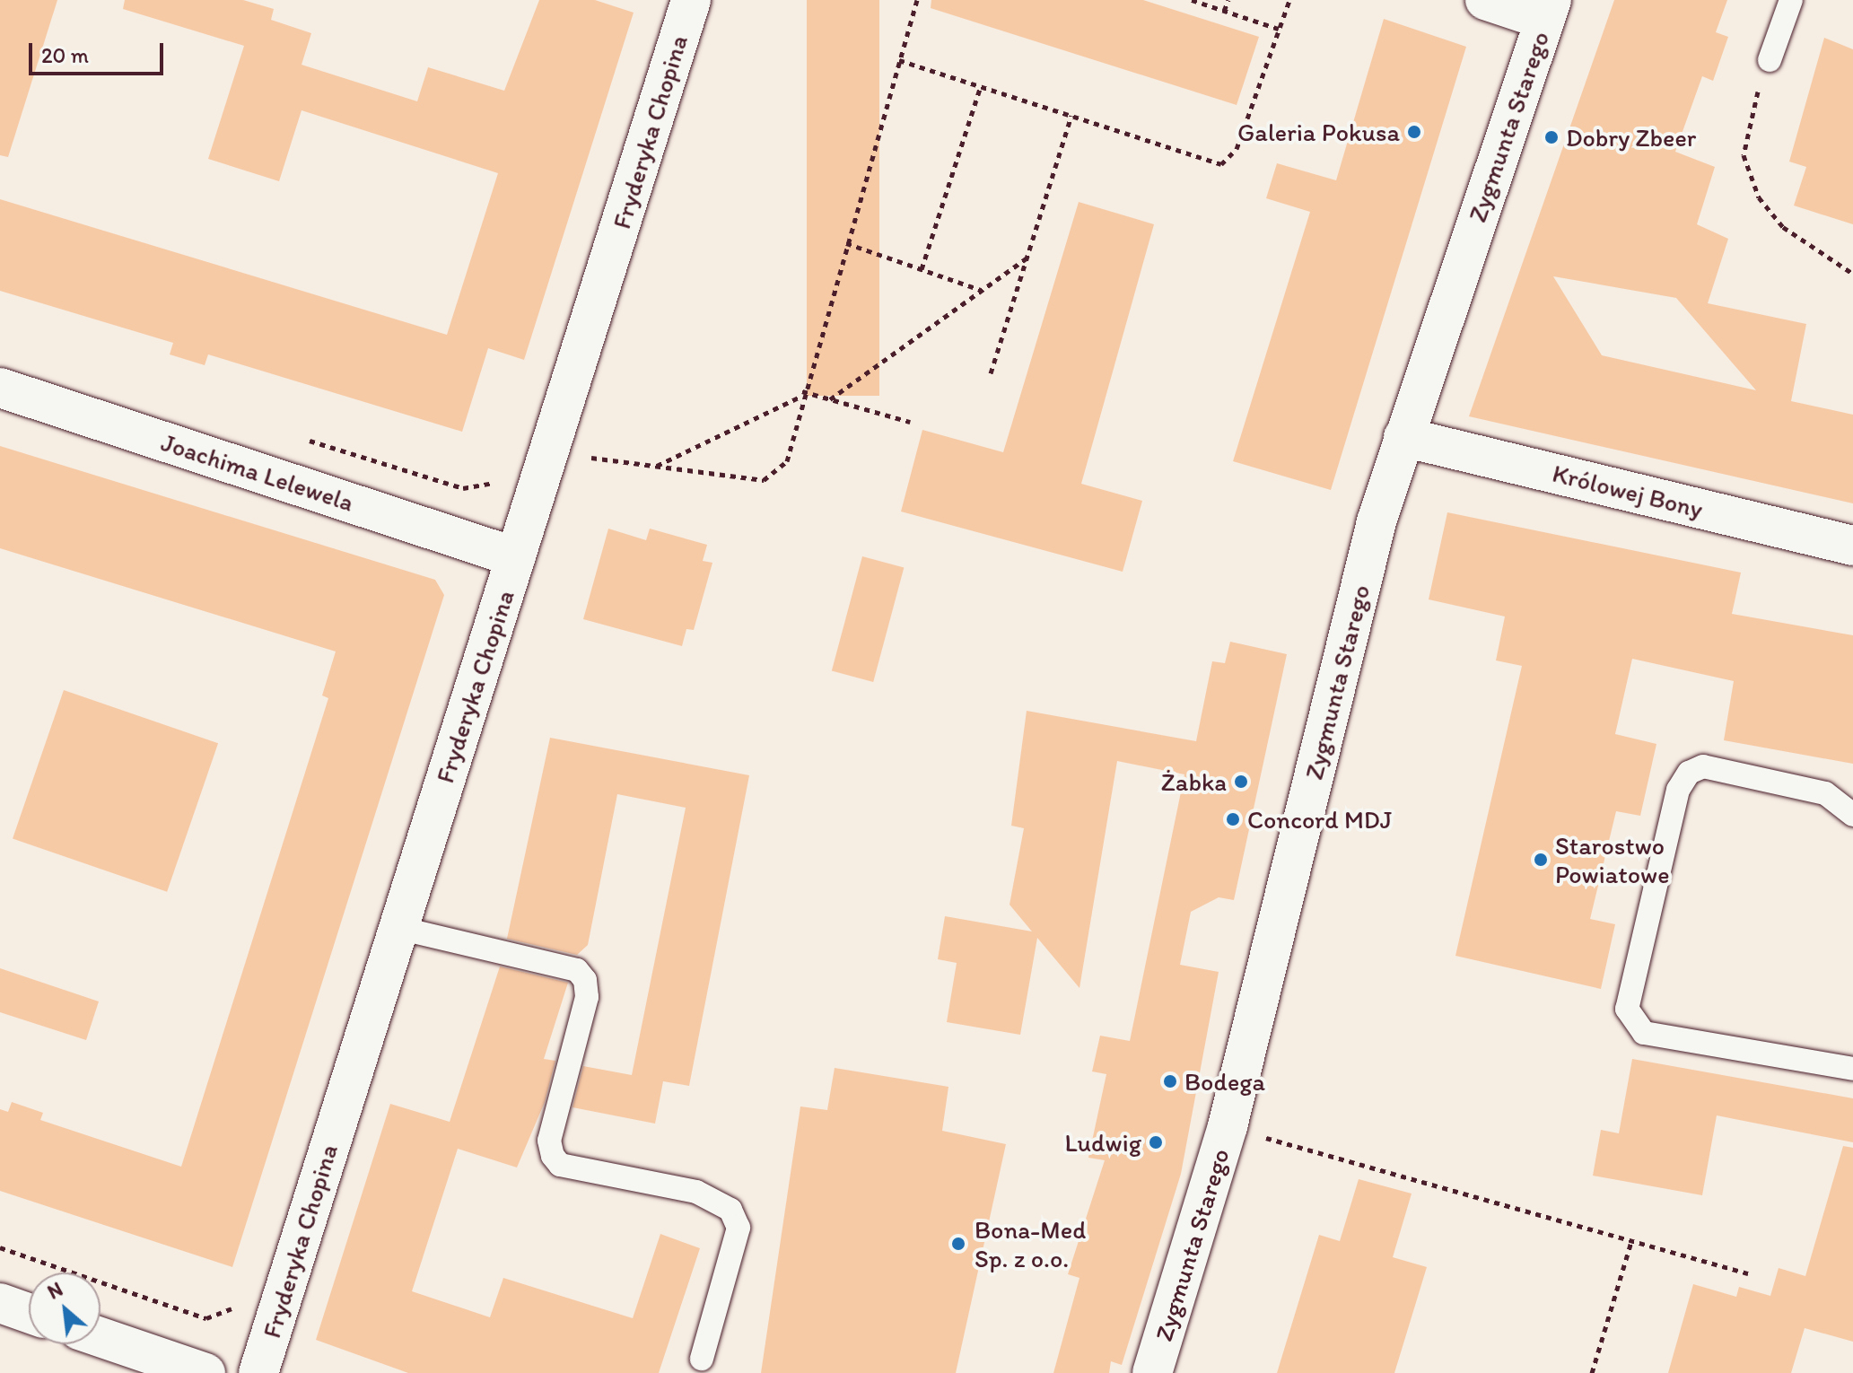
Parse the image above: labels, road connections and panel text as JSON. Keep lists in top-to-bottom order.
{
  "streets": {
    "street": [
      "Zygmunta Starego",
      "Fryderyka Chopina",
      "Joachima Lelewela",
      "Królowej Bony"
    ]
  },
  "crossings": [
    ["Zygmunta Starego", "Królowej Bony"],
    ["Fryderyka Chopina", "Joachima Lelewela"]
  ],
  "places": [
    "Galeria Pokusa",
    "Dobry Zbeer",
    "Żabka",
    "Concord MDJ",
    "Starostwo Powiatowe",
    "Bodega",
    "Ludwig",
    "Bona-Med Sp. z o.o."
  ],
  "scale_bar": "20 m",
  "north": "top left"
}
